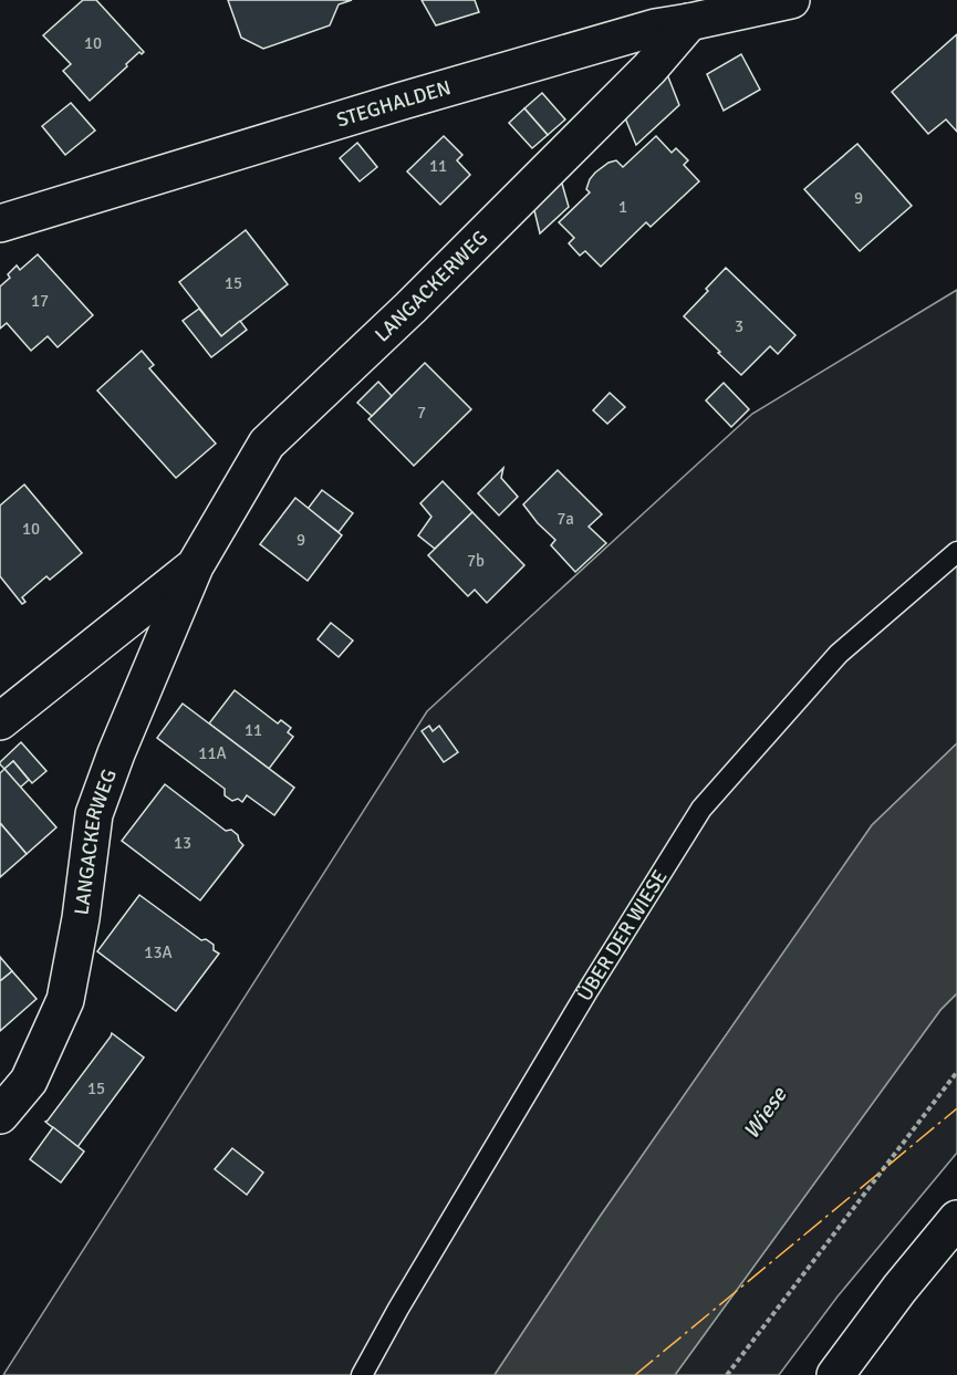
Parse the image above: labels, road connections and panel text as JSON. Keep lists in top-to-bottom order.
{
  "streets": {
    "street": ["STEGHALDEN", "LANGACKERWEG"],
    "lane": ["ÜBER DER WIESE"]
  },
  "crossings": [
    ["STEGHALDEN", "LANGACKERWEG"]
  ],
  "water": ["Wiese"],
  "house_numbers": [
    "10",
    "11",
    "9",
    "1",
    "15",
    "17",
    "3",
    "7",
    "7a",
    "10",
    "9",
    "7b",
    "11",
    "11A",
    "13",
    "13A",
    "15"
  ]
}
